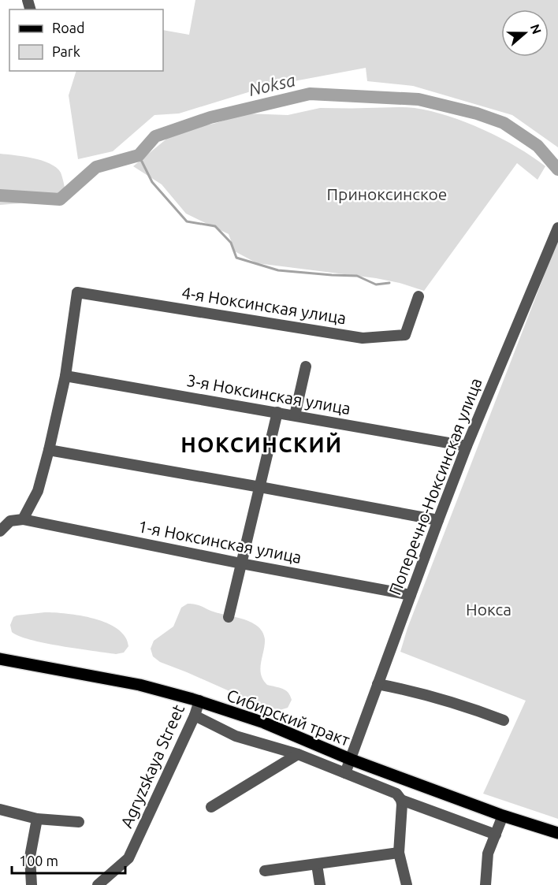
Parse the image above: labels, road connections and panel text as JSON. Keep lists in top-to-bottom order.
{
  "streets": {
    "main road": ["Сибирский тракт"],
    "street": [
      "4-я Ноксинская улица",
      "3-я Ноксинская улица",
      "Поперечно-Ноксинская улица",
      "1-я Ноксинская улица",
      "Agryzskaya Street"
    ]
  },
  "crossings": [
    ["4-я Ноксинская улица", "3-я Ноксинская улица"],
    ["3-я Ноксинская улица", "Поперечно-Ноксинская улица"],
    ["Поперечно-Ноксинская улица", "1-я Ноксинская улица"],
    ["Поперечно-Ноксинская улица", "Сибирский тракт"],
    ["Сибирский тракт", "Agryzskaya Street"]
  ],
  "districts": ["НОКСИНСКИЙ"],
  "water": ["Noksa"],
  "parks": ["Приноксинское", "Нокса"],
  "legend": ["Road", "Park"],
  "scale_bar": "100 m",
  "north": "right"
}
